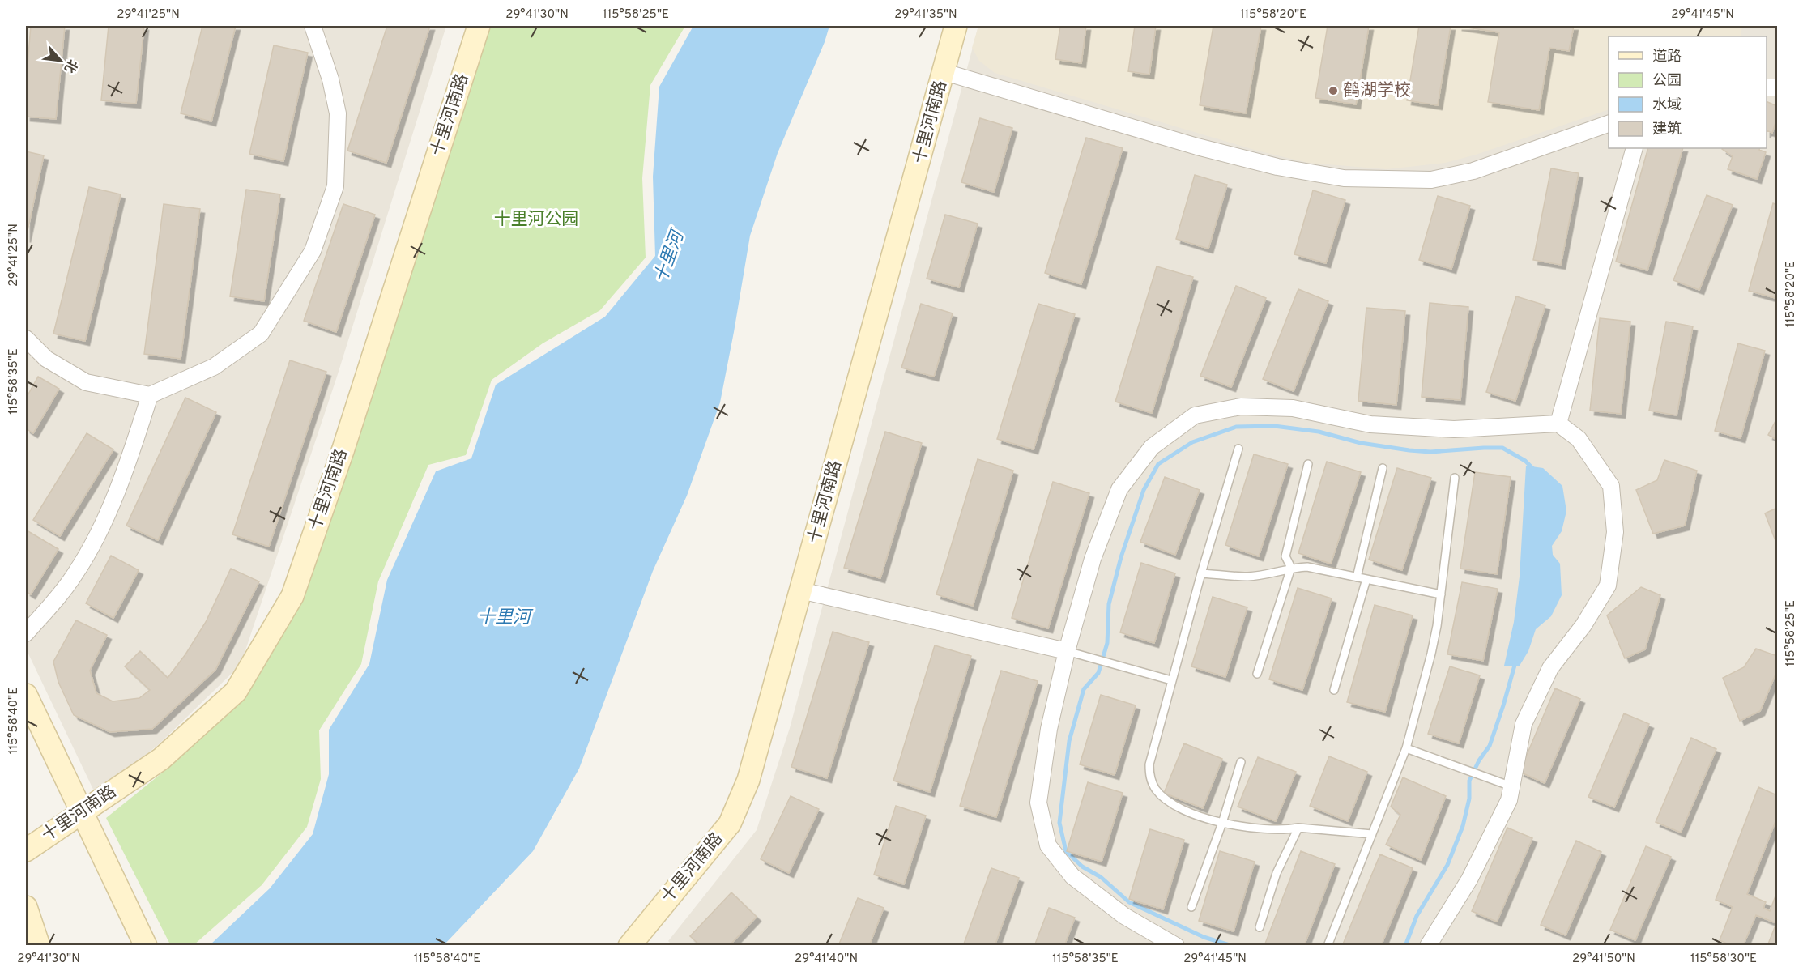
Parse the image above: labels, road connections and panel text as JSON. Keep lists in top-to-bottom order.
{
  "streets": {
    "street": ["十里河南路"]
  },
  "water": ["十里河"],
  "parks": ["十里河公园"],
  "places": ["鹤湖学校"],
  "legend": [
    "道路",
    "公园",
    "水域",
    "建筑"
  ],
  "north": "bottom right",
  "coordinates": [
    "29°41'25\"N",
    "29°41'30\"N",
    "115°58'25\"E",
    "29°41'35\"N",
    "115°58'20\"E",
    "29°41'45\"N",
    "115°58'35\"E",
    "115°58'40\"E",
    "29°41'40\"N",
    "29°41'50\"N",
    "115°58'30\"E"
  ]
}
